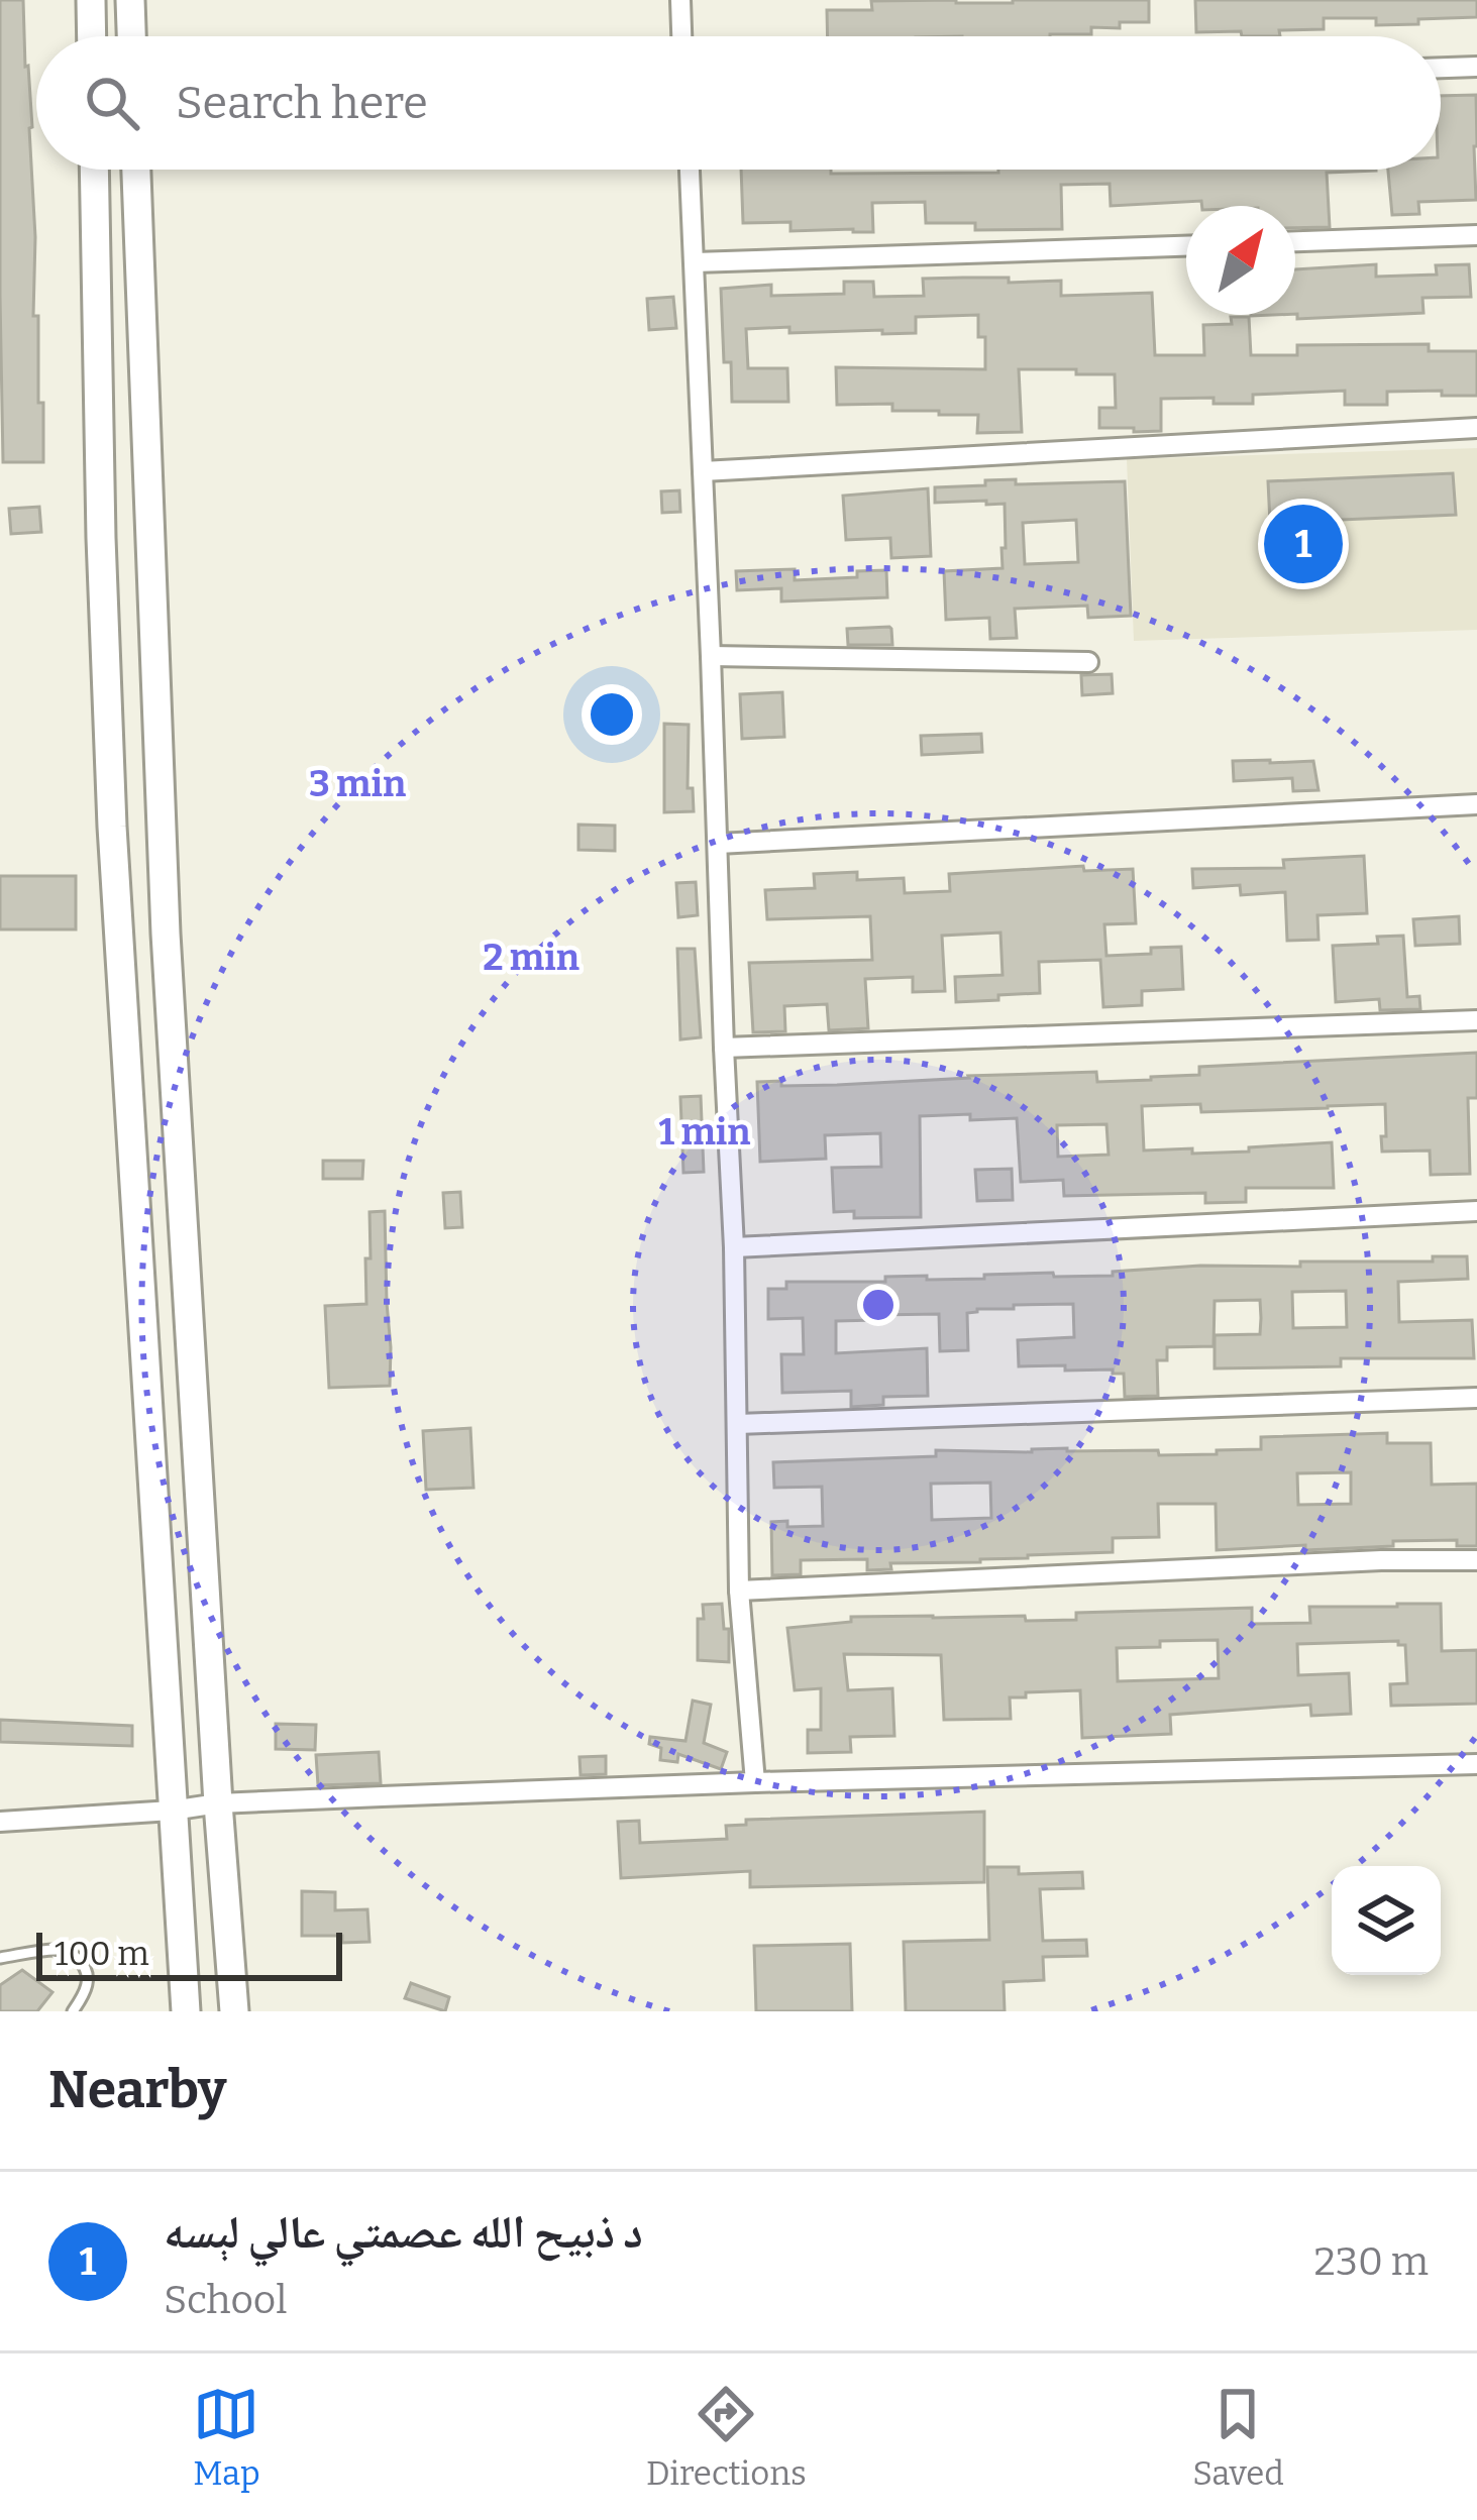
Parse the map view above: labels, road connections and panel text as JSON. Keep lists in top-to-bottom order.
{
  "scale_bar": "100 m",
  "north": "top right",
  "page": {
    "search": "Search here",
    "pins": "1",
    "scale": "100 m",
    "heading": "Nearby",
    "list": [
      {
        "mark": "1",
        "name": "د ذبیح الله عصمتي عالي لېسه",
        "note": "School",
        "value": "230 m"
      }
    ],
    "nav": ["Map", "Directions", "Saved"]
  },
  "rings": ["3 min", "2 min", "1 min"]
}
